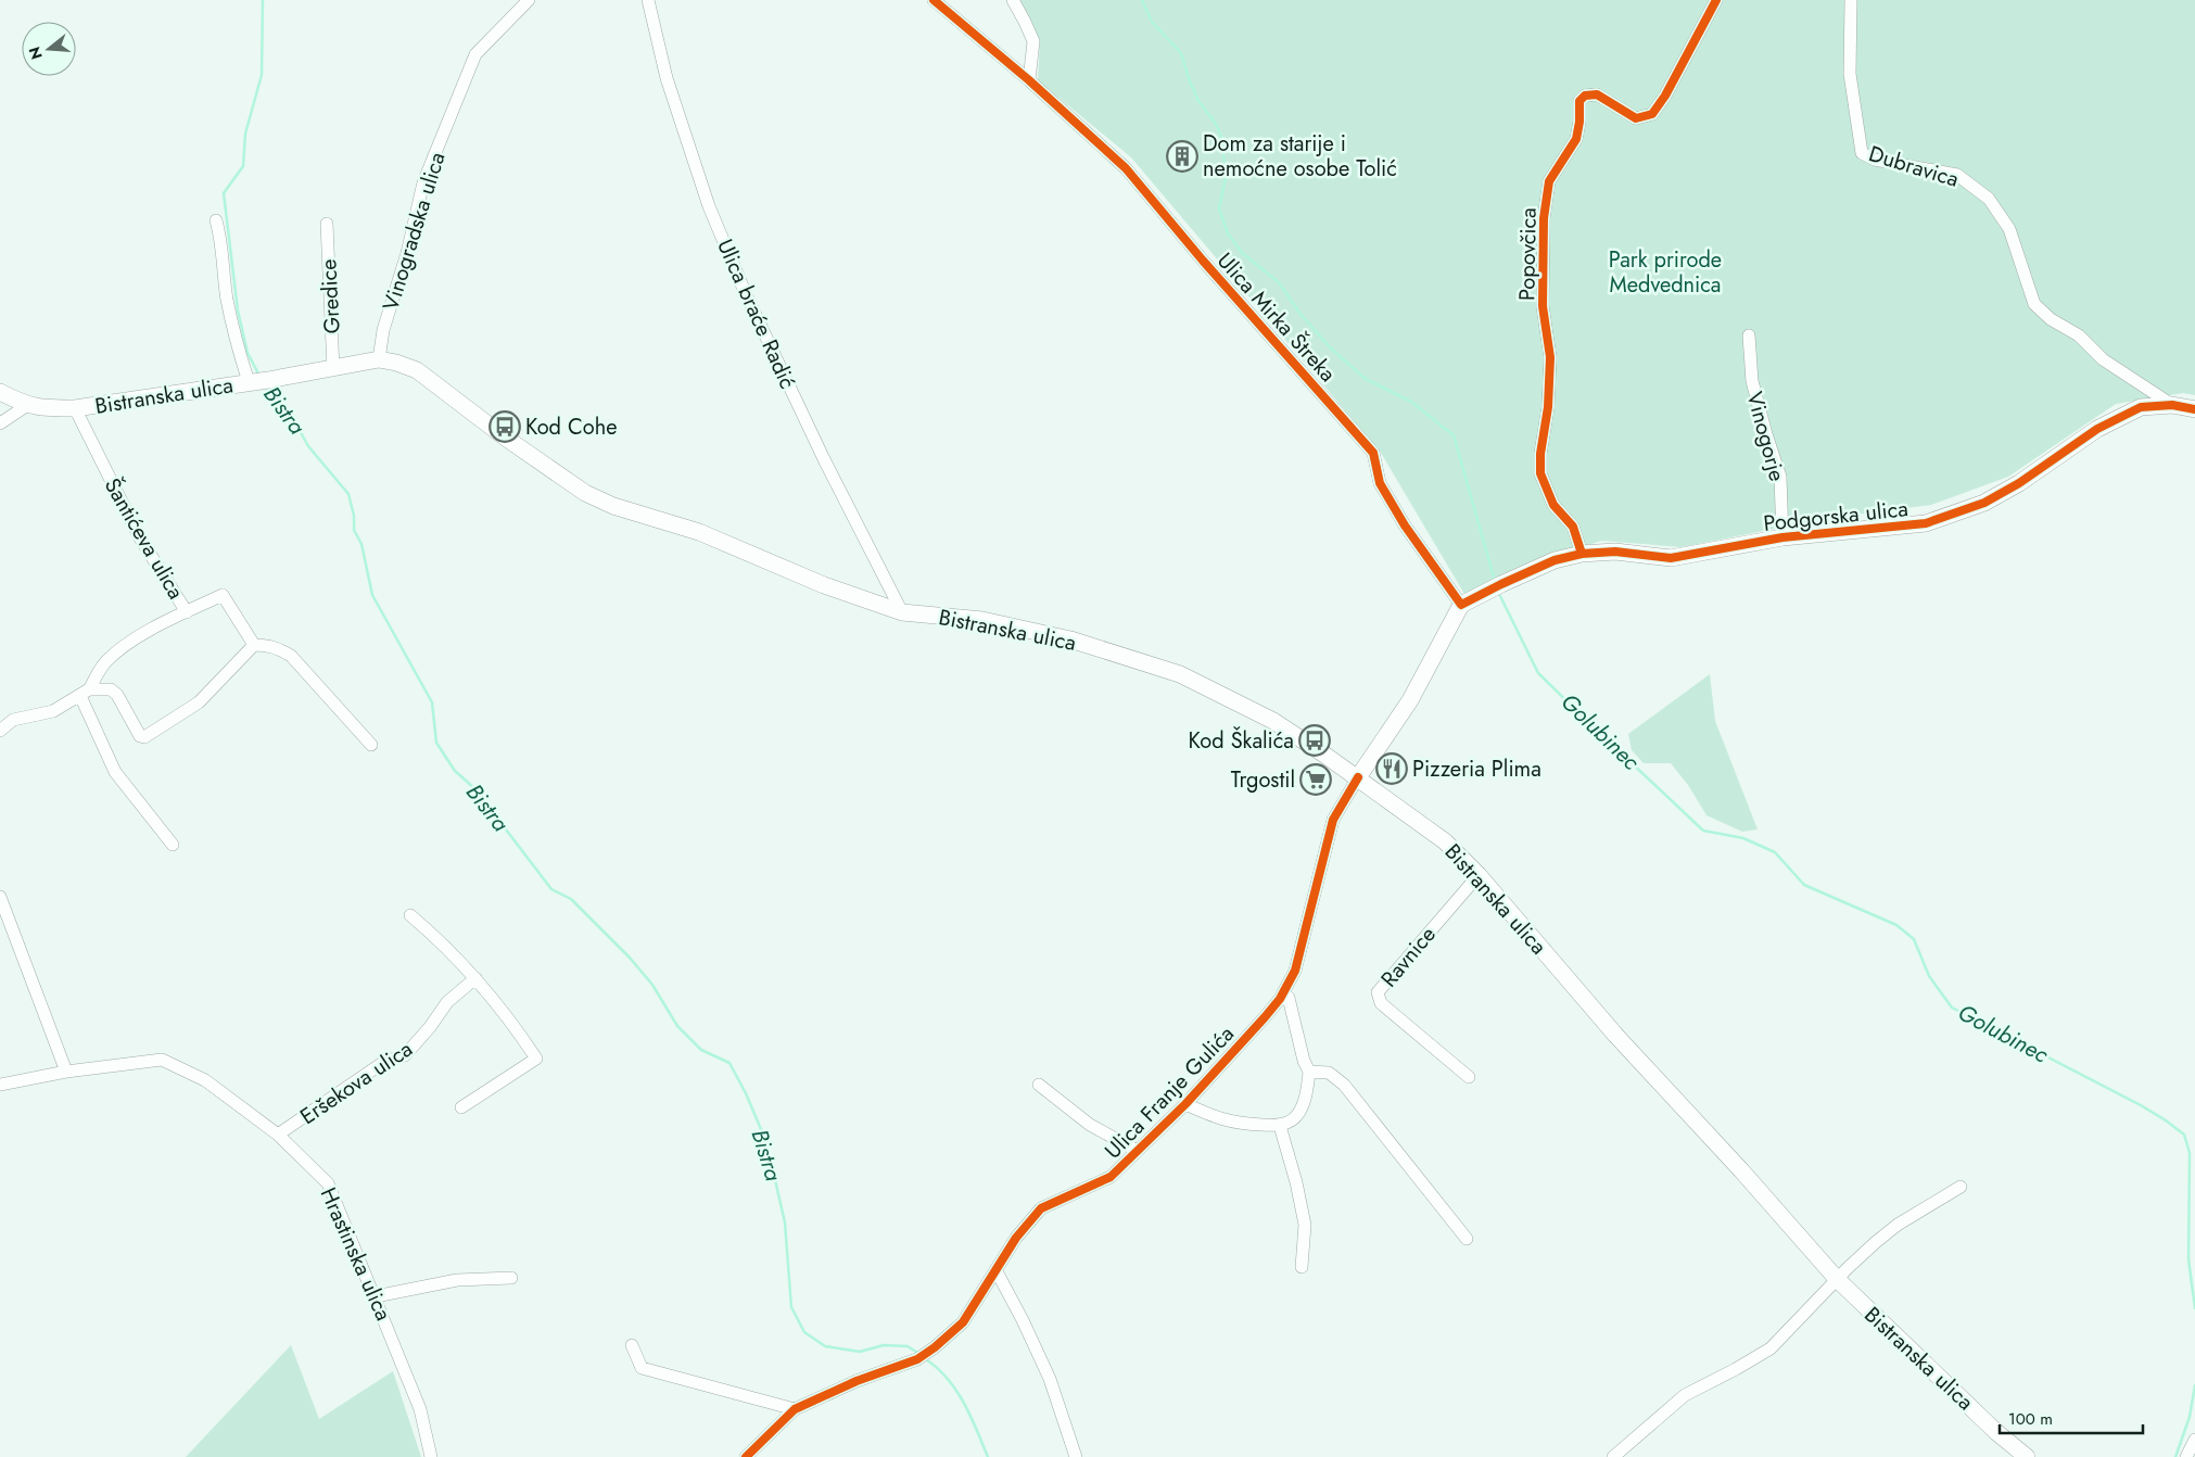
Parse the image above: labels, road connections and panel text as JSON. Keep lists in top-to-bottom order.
{
  "streets": {
    "main road": ["Bistranska ulica", "Podgorska ulica"],
    "street": [
      "Dubravica",
      "Vinogradska ulica",
      "Popovčica",
      "Gredice",
      "Ulica braće Radić",
      "Ulica Mirka Štreka",
      "Vinogorje",
      "Šantićeva ulica",
      "Ravnice",
      "Eršekova ulica",
      "Ulica Franje Gulića",
      "Hrastinska ulica"
    ]
  },
  "crossings": [
    ["Dubravica", "Podgorska ulica"],
    ["Vinogradska ulica", "Bistranska ulica"],
    ["Popovčica", "Podgorska ulica"],
    ["Gredice", "Bistranska ulica"],
    ["Ulica braće Radić", "Bistranska ulica"],
    ["Ulica Mirka Štreka", "Podgorska ulica"],
    ["Bistranska ulica", "Šantićeva ulica"],
    ["Bistranska ulica", "Ravnice"],
    ["Bistranska ulica", "Ulica Franje Gulića"],
    ["Vinogorje", "Podgorska ulica"],
    ["Eršekova ulica", "Hrastinska ulica"]
  ],
  "water": ["Bistra", "Golubinec"],
  "parks": ["Park prirode Medvednica"],
  "places": {
    "building": ["Dom za starije i nemoćne osobe Tolić"],
    "bus stop": ["Kod Cohe", "Kod Škalića"],
    "restaurant": ["Pizzeria Plima"],
    "supermarket": ["Trgostil"]
  },
  "scale_bar": "100 m",
  "north": "left"
}
